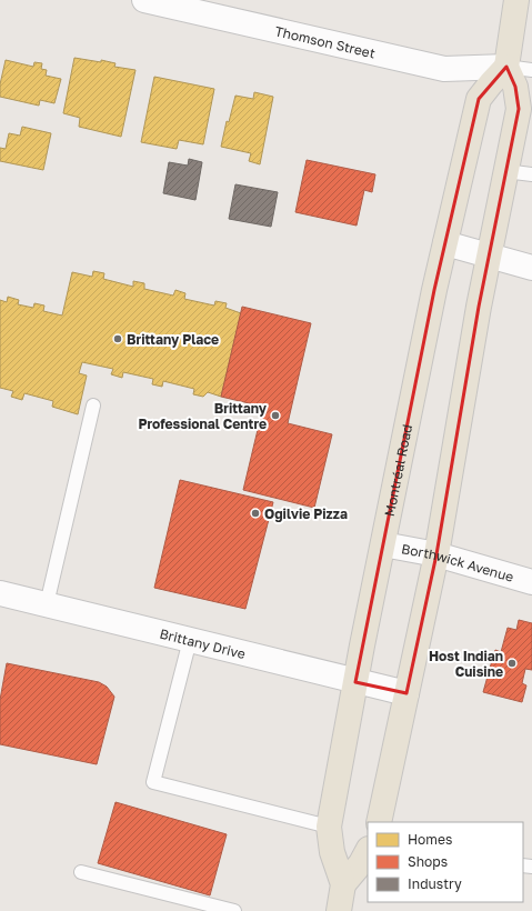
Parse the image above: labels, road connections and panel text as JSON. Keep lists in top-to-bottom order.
{
  "streets": {
    "main road": ["Montréal Road"],
    "street": ["Thomson Street", "Borthwick Avenue", "Brittany Drive"]
  },
  "crossings": [
    ["Thomson Street", "Montréal Road"],
    ["Montréal Road", "Borthwick Avenue"],
    ["Montréal Road", "Brittany Drive"]
  ],
  "places": [
    "Brittany Place",
    "Brittany Professional Centre",
    "Ogilvie Pizza",
    "Host Indian Cuisine"
  ],
  "legend": ["Homes", "Shops", "Industry"]
}
